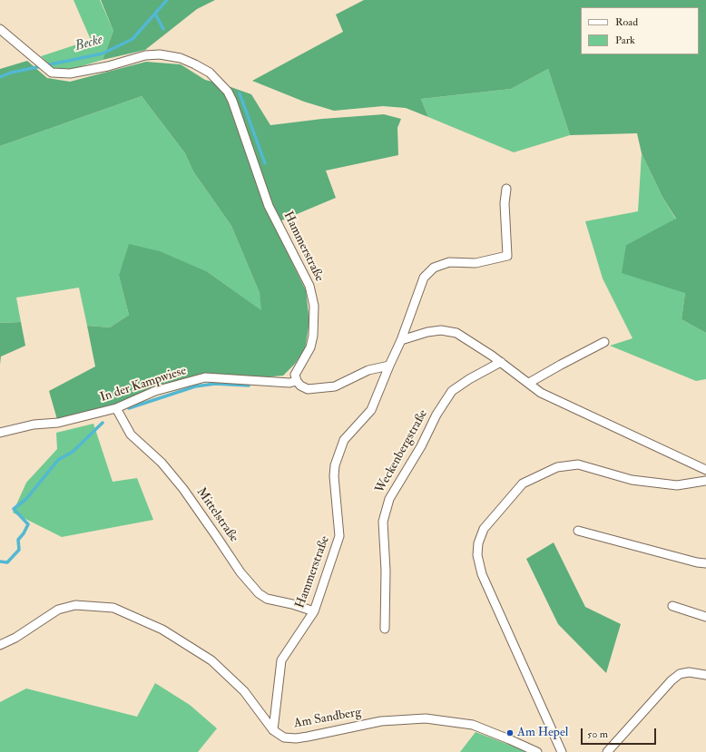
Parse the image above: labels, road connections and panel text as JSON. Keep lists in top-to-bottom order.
{
  "streets": {
    "street": [
      "Hammerstraße",
      "In der Kampwiese",
      "Weckenbergstraße",
      "Mittelstraße",
      "Am Sandberg"
    ]
  },
  "crossings": [
    ["Hammerstraße", "In der Kampwiese"],
    ["Hammerstraße", "Mittelstraße"],
    ["Hammerstraße", "Am Sandberg"],
    ["In der Kampwiese", "Mittelstraße"]
  ],
  "water": ["Becke"],
  "places": ["Am Hepel"],
  "legend": ["Road", "Park"],
  "scale_bar": "50 m"
}
